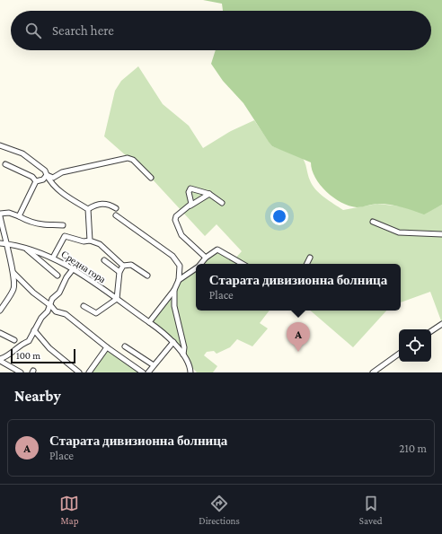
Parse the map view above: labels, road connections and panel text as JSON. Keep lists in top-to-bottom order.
{
  "streets": {
    "street": ["Средна гора"]
  },
  "scale_bar": "100 m",
  "page": {
    "search": "Search here",
    "popup": ["Старата дивизионна болница", "Place"],
    "pins": "A",
    "scale": "100 m",
    "heading": "Nearby",
    "list": [
      {
        "mark": "A",
        "name": "Старата дивизионна болница",
        "note": "Place",
        "value": "210 m"
      }
    ],
    "nav": ["Map", "Directions", "Saved"]
  }
}
